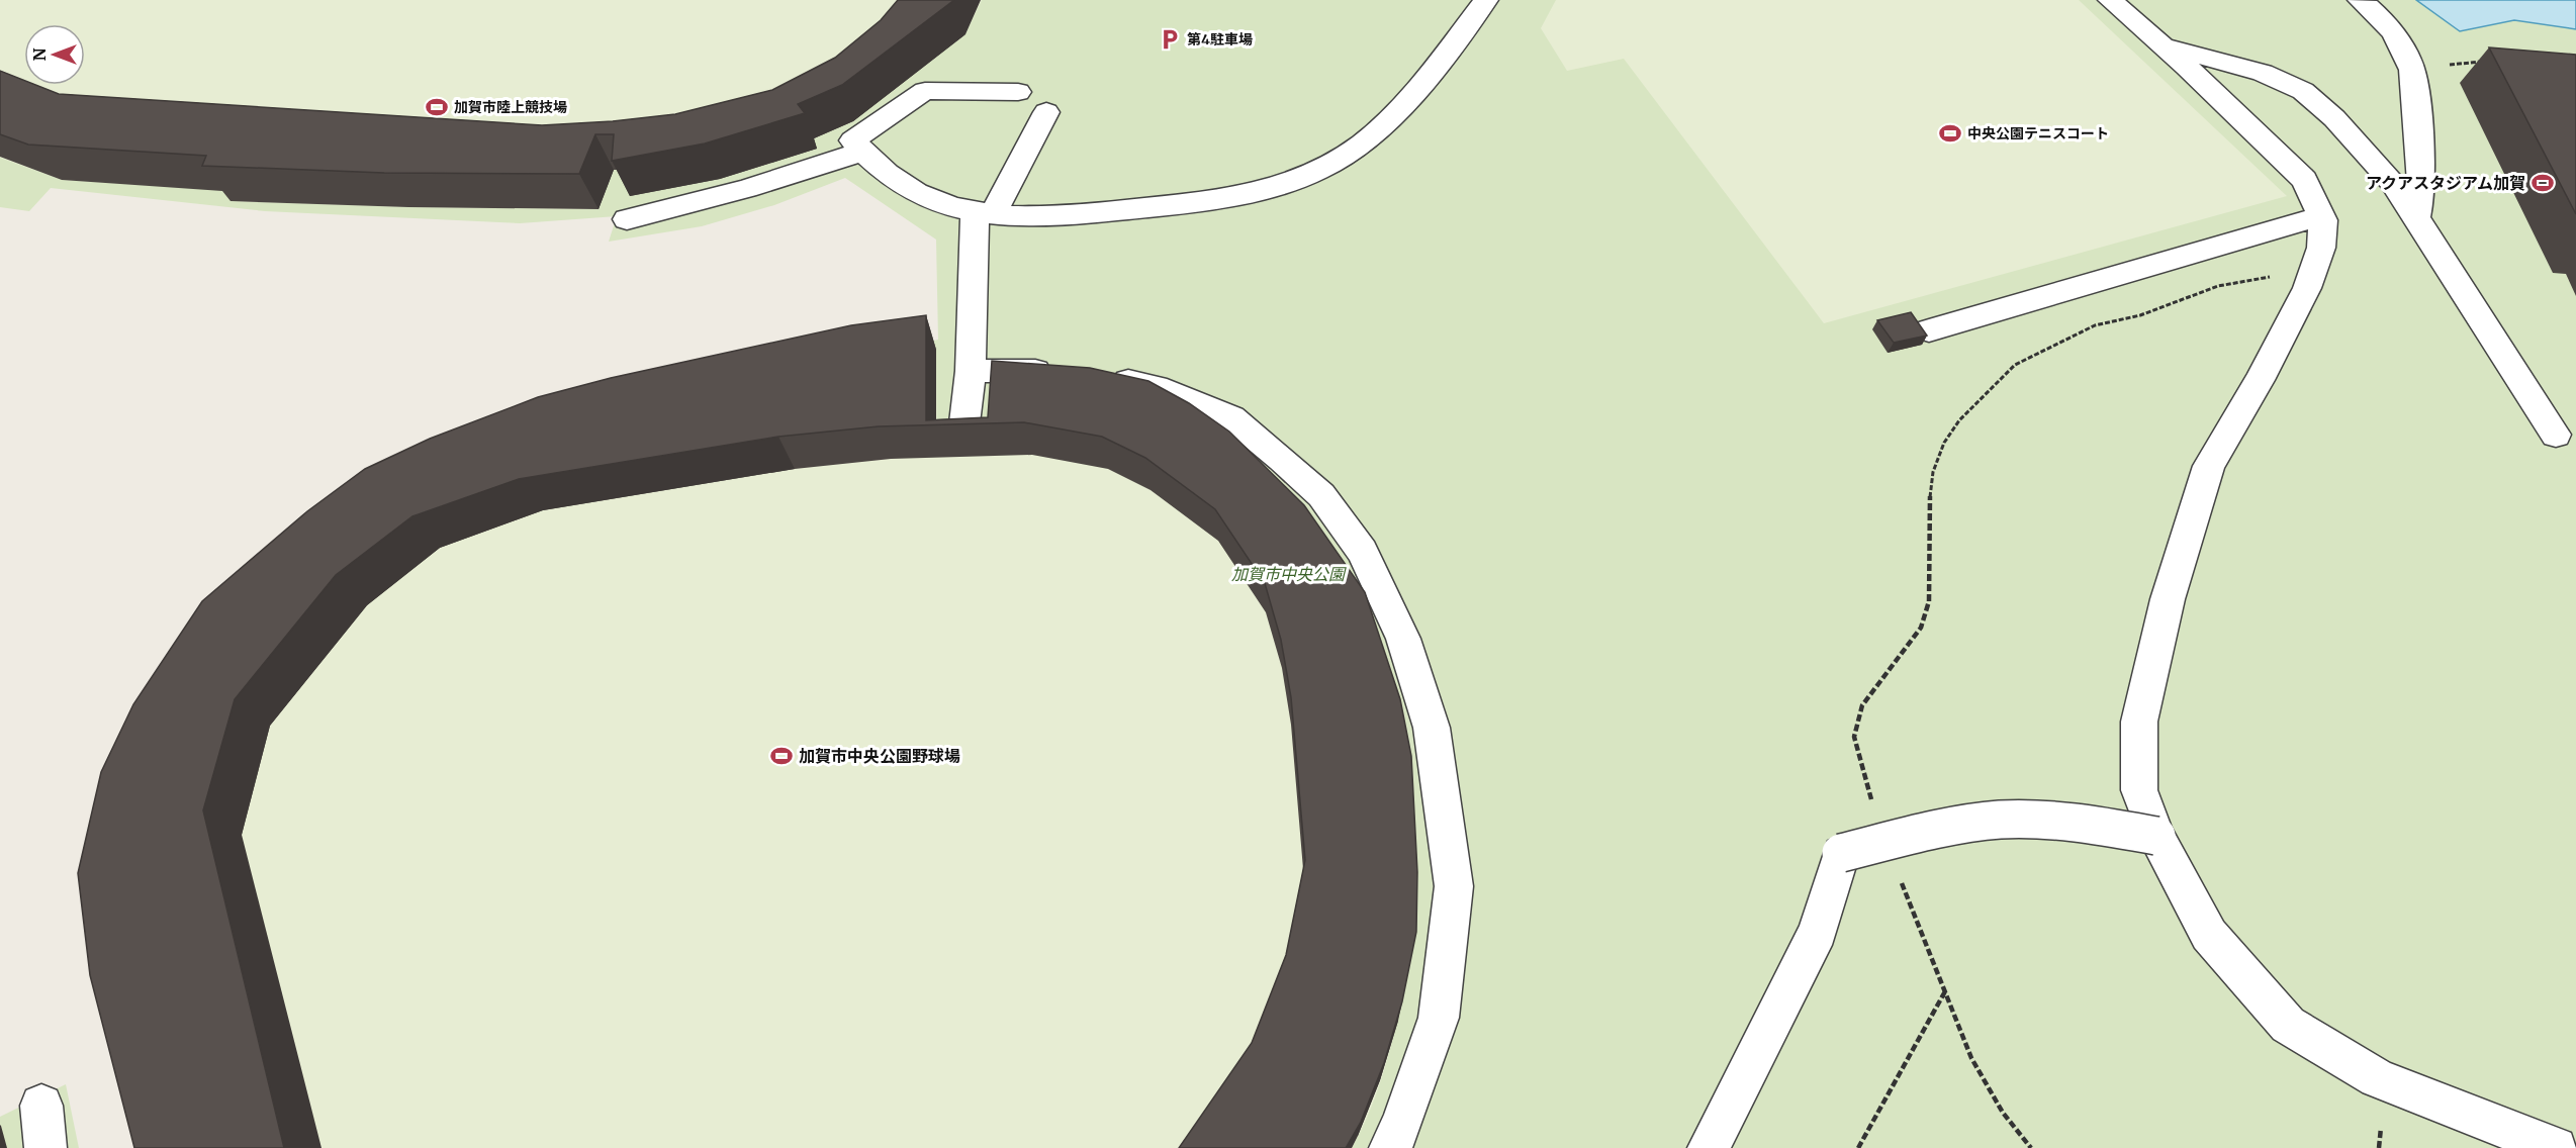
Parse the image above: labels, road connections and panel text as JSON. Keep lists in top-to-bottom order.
{
  "parks": ["加賀市中央公園"],
  "places": {
    "parking": ["第4駐車場"],
    "sports": [
      "加賀市陸上競技場",
      "中央公園テニスコート",
      "アクアスタジアム加賀",
      "加賀市中央公園野球場"
    ]
  },
  "north": "left"
}
